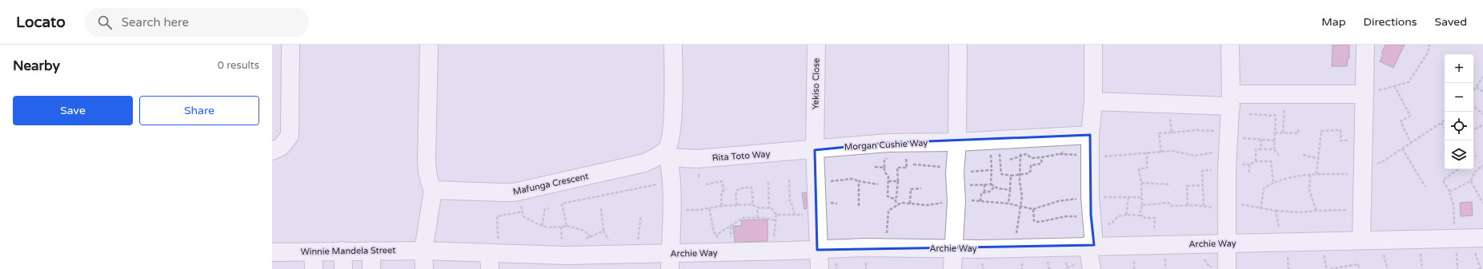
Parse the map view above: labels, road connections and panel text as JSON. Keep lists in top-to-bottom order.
{
  "streets": {
    "street": [
      "Yekiso Close",
      "Morgan Cushie Way",
      "Rita Toto Way",
      "Mafunga Crescent",
      "Archie Way",
      "Winnie Mandela Street"
    ]
  },
  "crossings": [
    ["Yekiso Close", "Morgan Cushie Way"],
    ["Yekiso Close", "Rita Toto Way"],
    ["Yekiso Close", "Archie Way"],
    ["Morgan Cushie Way", "Rita Toto Way"],
    ["Rita Toto Way", "Mafunga Crescent"],
    ["Archie Way", "Winnie Mandela Street"]
  ],
  "page": {
    "header": "Locato",
    "search": "Search here",
    "nav": ["Map", "Directions", "Saved"],
    "heading": ["Nearby", "0 results"],
    "map_buttons": ["+", "−"],
    "buttons": ["Save", "Share"]
  }
}
